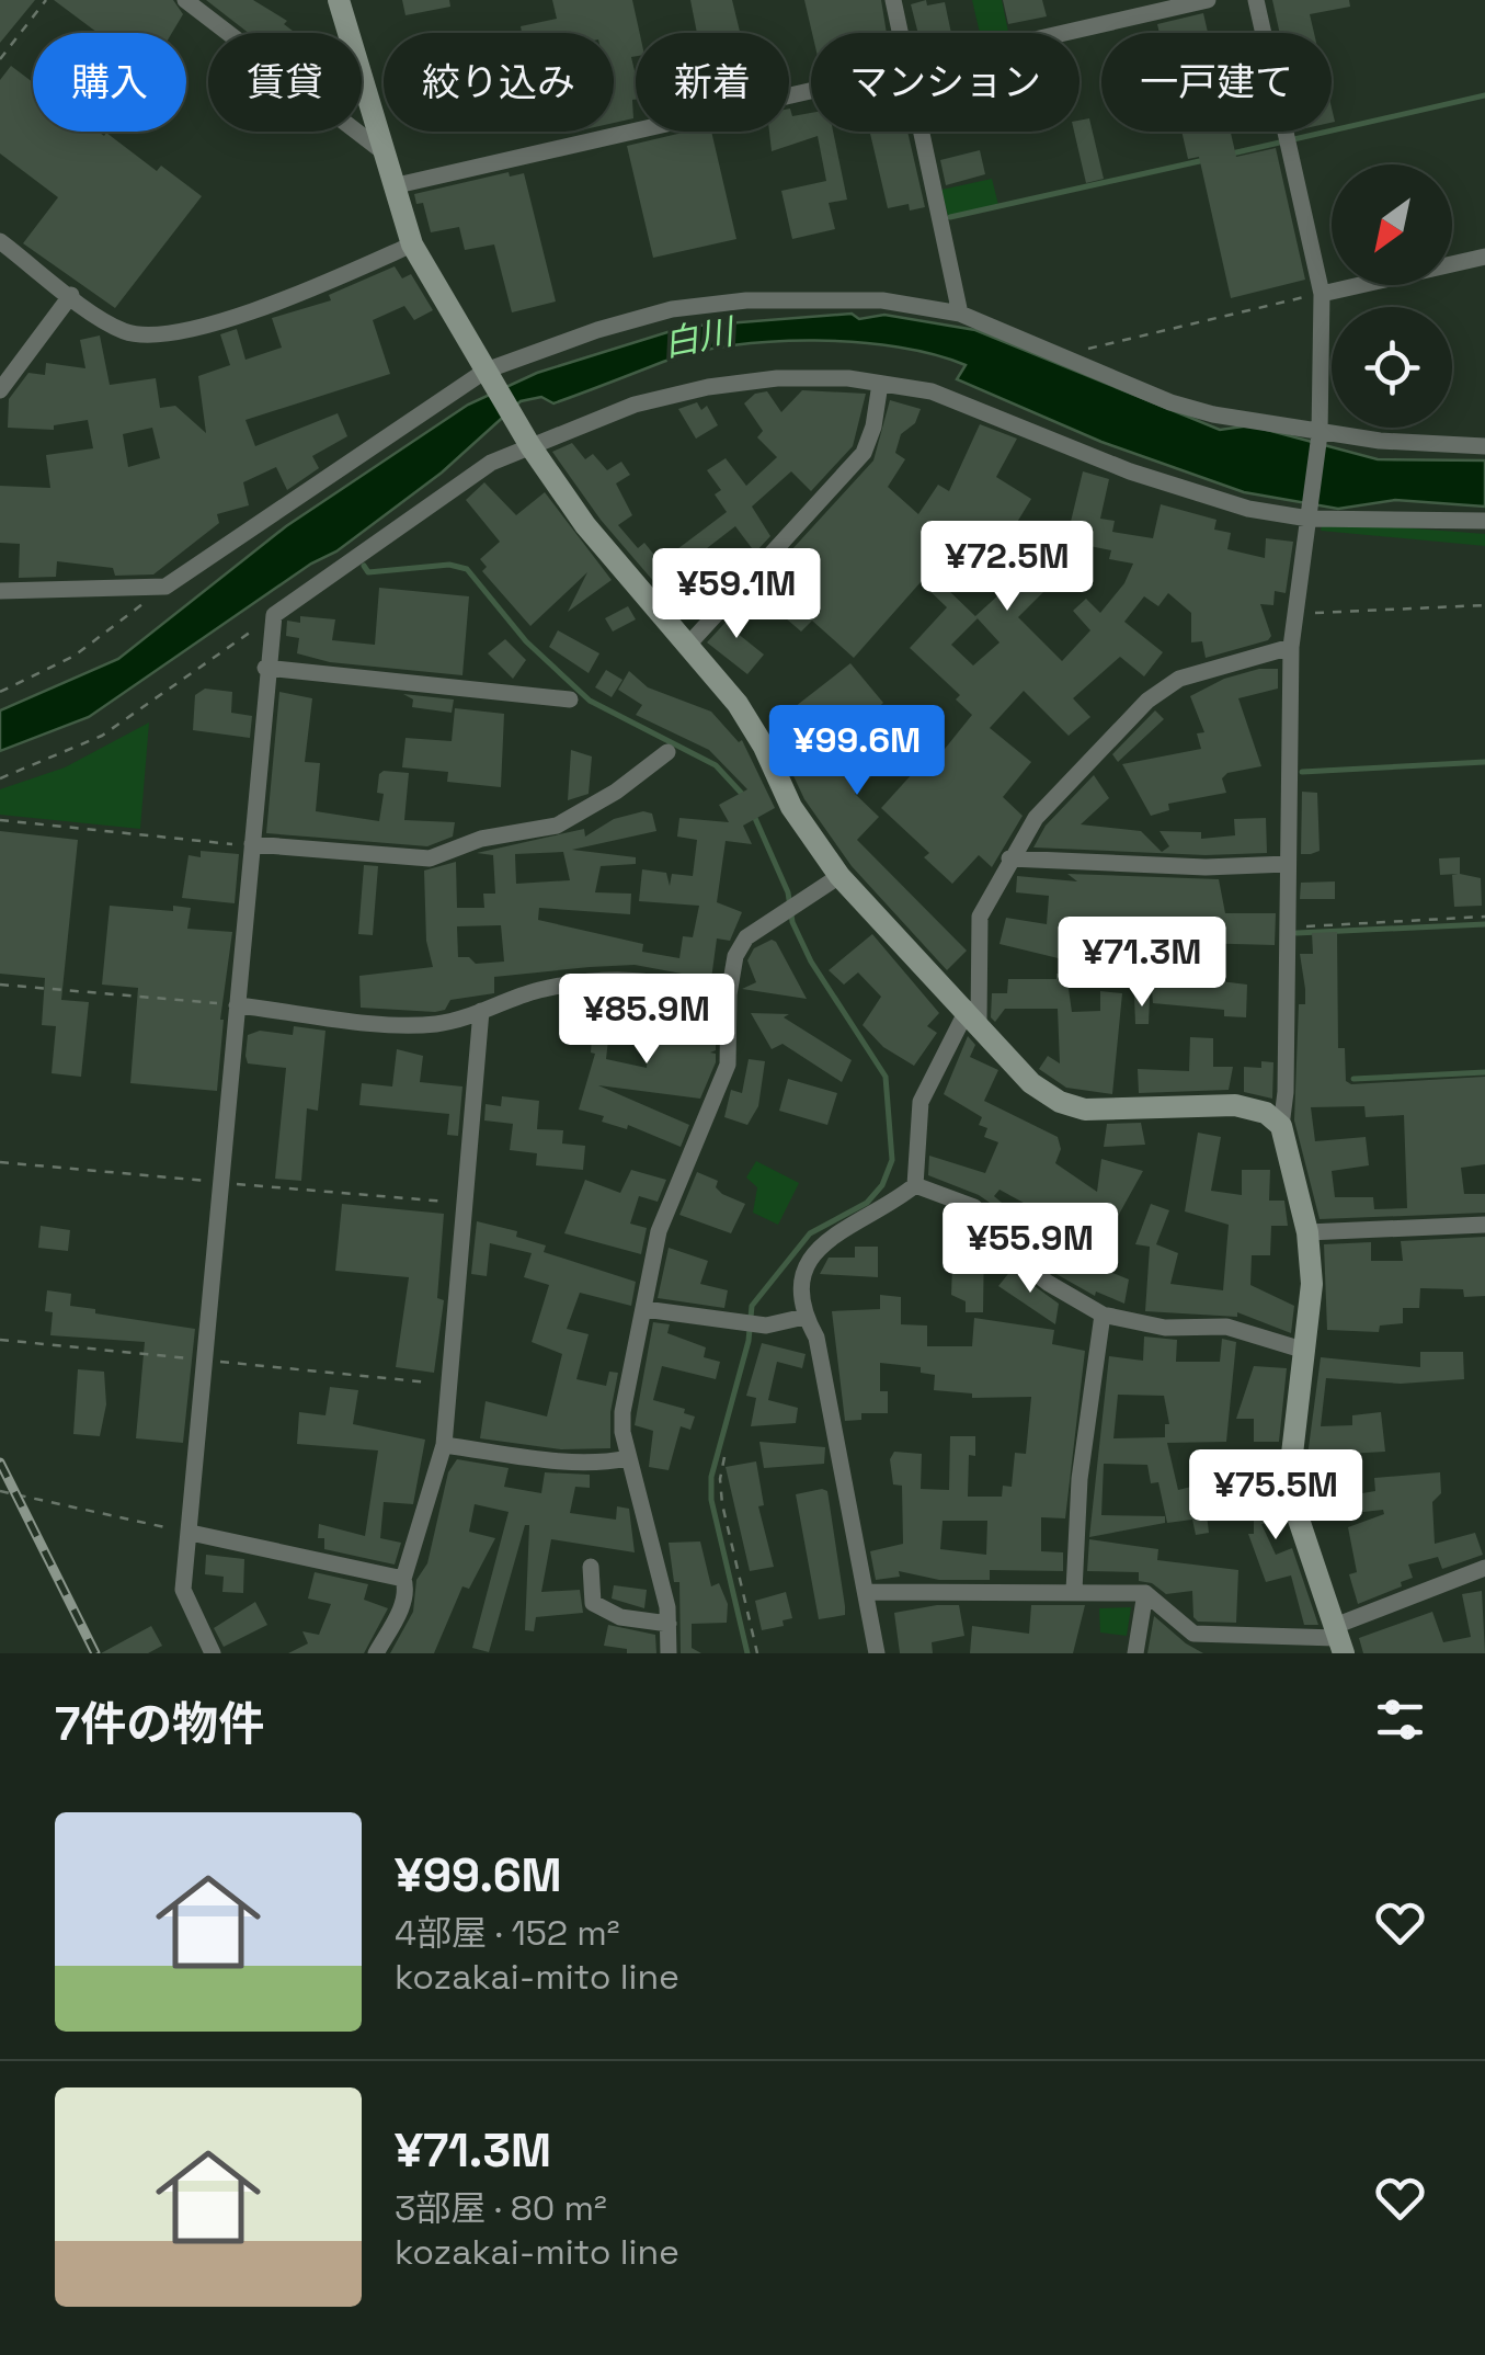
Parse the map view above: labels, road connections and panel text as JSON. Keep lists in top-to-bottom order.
{
  "water": ["白川"],
  "north": "bottom left",
  "page": {
    "chip": [
      "購入",
      "賃貸",
      "絞り込み",
      "新着",
      "マンション",
      "一戸建て"
    ],
    "price": [
      "¥72.5M",
      "¥59.1M",
      "¥99.6M",
      "¥71.3M",
      "¥85.9M",
      "¥55.9M",
      "¥75.5M"
    ],
    "heading": "7件の物件",
    "list": [
      {
        "name": "¥99.6M",
        "note": "4部屋 · 152 m² · kozakai-mito line"
      },
      {
        "name": "¥71.3M",
        "note": "3部屋 · 80 m² · kozakai-mito line"
      }
    ]
  }
}
